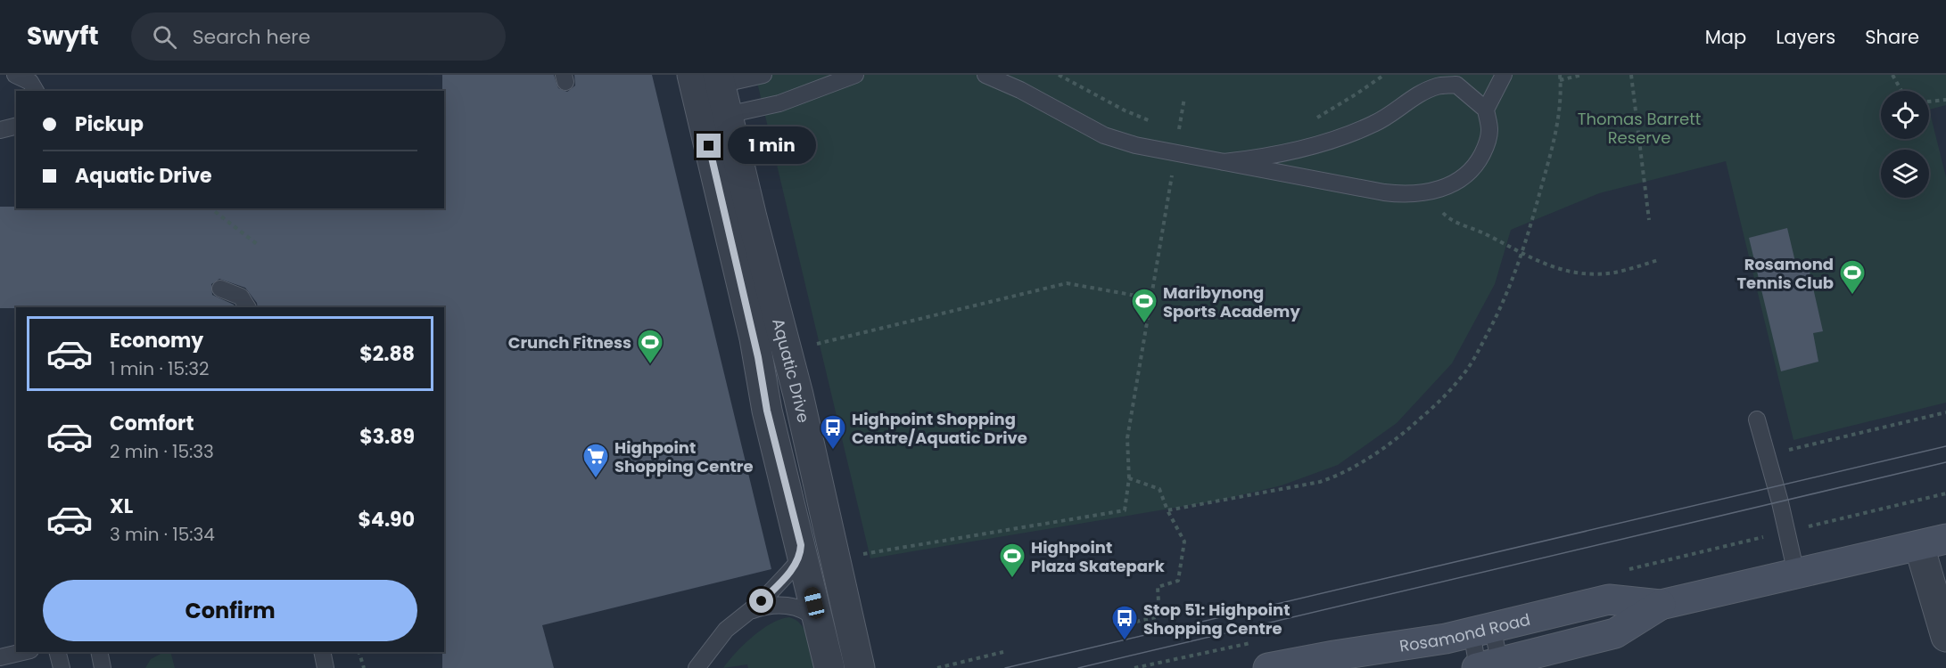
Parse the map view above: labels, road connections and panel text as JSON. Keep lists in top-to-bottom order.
{
  "streets": {
    "street": ["Aquatic Drive", "Rosamond Road"]
  },
  "parks": ["Thomas Barrett Reserve"],
  "places": {
    "sports": [
      "Rosamond Tennis Club",
      "Maribynong Sports Academy",
      "Crunch Fitness",
      "Highpoint Plaza Skatepark"
    ],
    "bus stop": ["Highpoint Shopping Centre/Aquatic Drive", "Stop 51: Highpoint Shopping Centre"],
    "supermarket": ["Highpoint Shopping Centre"]
  },
  "page": {
    "header": "Swyft",
    "search": "Search here",
    "nav": ["Map", "Layers", "Share"],
    "banner": ["Pickup", "Aquatic Drive"],
    "bubble": "1 min",
    "list": [
      {
        "name": "Economy",
        "note": "1 min · 15:32",
        "value": "$2.88"
      },
      {
        "name": "Comfort",
        "note": "2 min · 15:33",
        "value": "$3.89"
      },
      {
        "name": "XL",
        "note": "3 min · 15:34",
        "value": "$4.90"
      }
    ],
    "buttons": "Confirm"
  }
}
